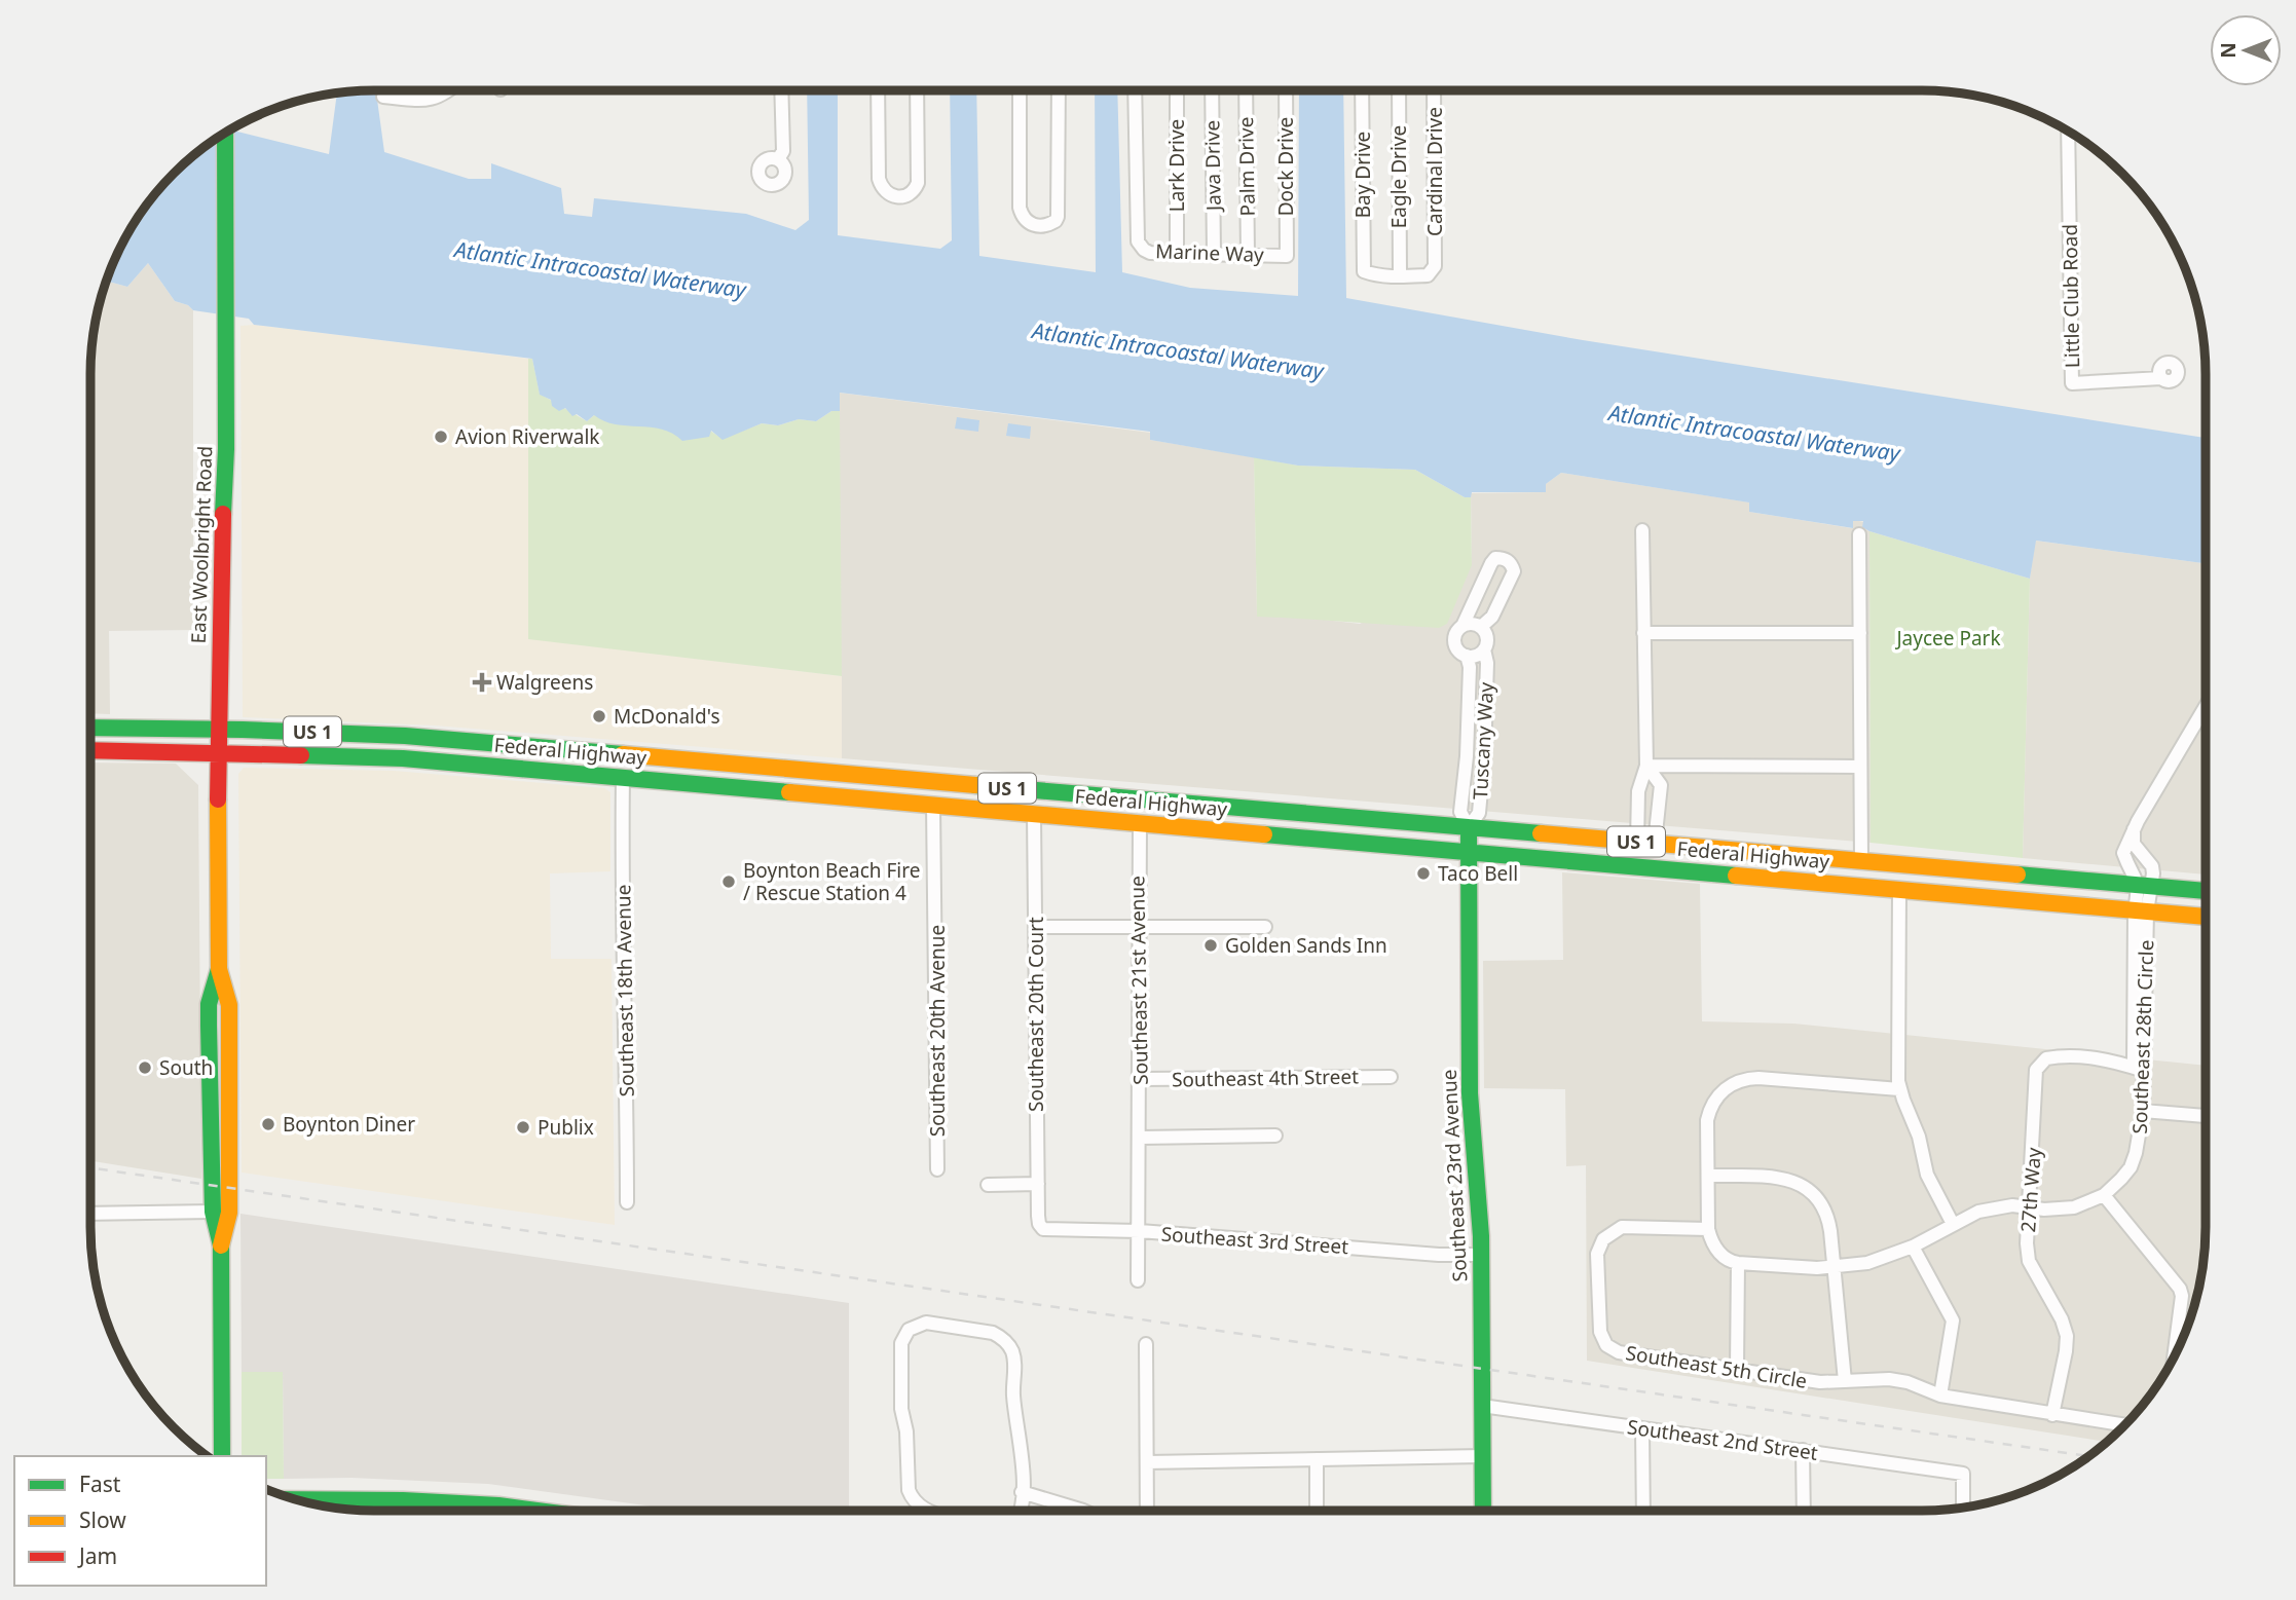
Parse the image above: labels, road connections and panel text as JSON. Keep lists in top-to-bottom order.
{
  "streets": {
    "main road": [
      "East Woolbright Road",
      "US 1",
      "Federal Highway",
      "Southeast 23rd Avenue"
    ],
    "street": [
      "Lark Drive",
      "Java Drive",
      "Palm Drive",
      "Dock Drive",
      "Cardinal Drive",
      "Bay Drive",
      "Eagle Drive",
      "Marine Way",
      "Little Club Road",
      "Tuscany Way",
      "Southeast 21st Avenue",
      "Southeast 18th Avenue",
      "Southeast 20th Court",
      "Southeast 20th Avenue",
      "Southeast 28th Circle",
      "Southeast 4th Street",
      "27th Way",
      "Southeast 3rd Street",
      "Southeast 5th Circle",
      "Southeast 2nd Street"
    ]
  },
  "crossings": [
    ["Lark Drive", "Marine Way"],
    ["Java Drive", "Marine Way"],
    ["Palm Drive", "Marine Way"],
    ["Dock Drive", "Marine Way"],
    ["Cardinal Drive", "Bay Drive"],
    ["Cardinal Drive", "Eagle Drive"],
    ["Bay Drive", "Eagle Drive"],
    ["East Woolbright Road", "Federal Highway"],
    ["Tuscany Way", "Federal Highway"],
    ["Tuscany Way", "Southeast 23rd Avenue"],
    ["Federal Highway", "Southeast 21st Avenue"],
    ["Federal Highway", "Southeast 18th Avenue"],
    ["Federal Highway", "Southeast 20th Court"],
    ["Federal Highway", "Southeast 20th Avenue"],
    ["Federal Highway", "Southeast 28th Circle"],
    ["Federal Highway", "Southeast 23rd Avenue"],
    ["Southeast 21st Avenue", "Southeast 4th Street"],
    ["Southeast 21st Avenue", "Southeast 3rd Street"],
    ["Southeast 20th Court", "Southeast 3rd Street"],
    ["Southeast 28th Circle", "27th Way"],
    ["Southeast 23rd Avenue", "Southeast 3rd Street"],
    ["Southeast 23rd Avenue", "Southeast 2nd Street"],
    ["27th Way", "Southeast 5th Circle"]
  ],
  "water": ["Atlantic Intracoastal Waterway"],
  "parks": ["Jaycee Park"],
  "places": {
    "other": [
      "Avion Riverwalk",
      "McDonald's",
      "Taco Bell",
      "Boynton Beach Fire / Rescue Station 4",
      "Golden Sands Inn",
      "South",
      "Boynton Diner",
      "Publix"
    ],
    "health": ["Walgreens"]
  },
  "legend": ["Fast", "Slow", "Jam"],
  "north": "left"
}
